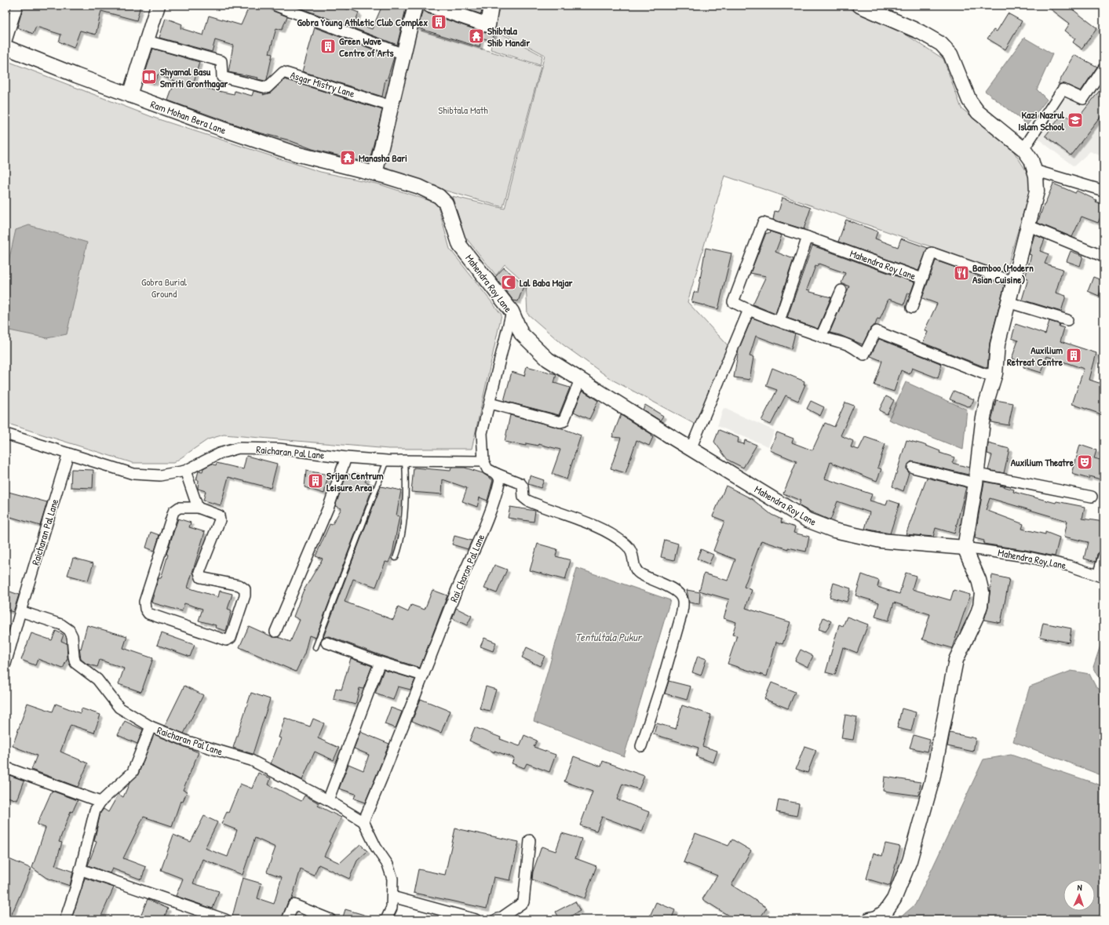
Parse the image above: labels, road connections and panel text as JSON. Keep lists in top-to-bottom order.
{
  "streets": {
    "street": [
      "Asgar Mistry Lane",
      "Ram Mohan Bera Lane",
      "Mahendra Roy Lane",
      "Raicharan Pal Lane",
      "Rai Charan Pal Lane"
    ]
  },
  "crossings": [
    ["Ram Mohan Bera Lane", "Mahendra Roy Lane"],
    ["Raicharan Pal Lane", "Rai Charan Pal Lane"]
  ],
  "water": ["Tentultala Pukur"],
  "parks": ["Shibtala Math", "Gobra Burial Ground"],
  "places": {
    "building": [
      "Gobra Young Athletic Club Complex",
      "Green Wave Centre of Arts",
      "Auxilium Retreat Centre",
      "Srijan Centrum Leisure Area"
    ],
    "temple": ["Shibtala Shib Mandir", "Manasha Bari"],
    "library": ["Shyamal Basu Smriti Gronthagar"],
    "school or university": ["Kazi Nazrul Islam School"],
    "restaurant": ["Bamboo (Modern Asian Cuisine)"],
    "mosque": ["Lal Baba Majar"],
    "theatre": ["Auxilium Theatre"]
  },
  "north": "top"
}
